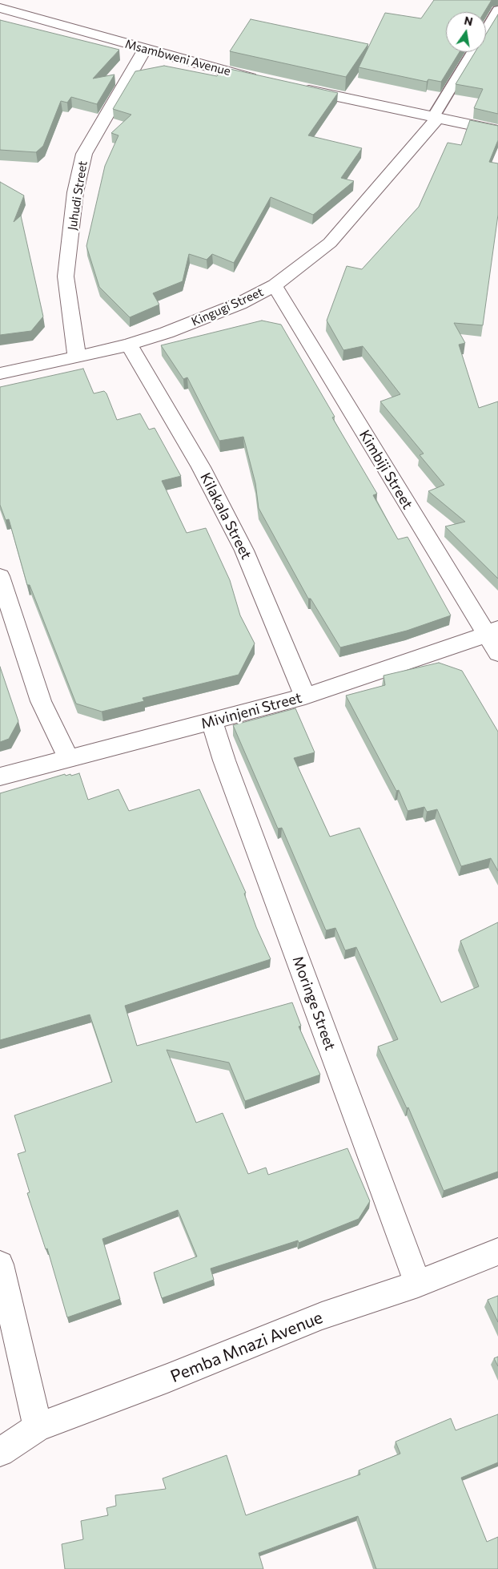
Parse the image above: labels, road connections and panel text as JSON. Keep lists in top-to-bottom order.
{
  "streets": {
    "street": [
      "Msambweni Avenue",
      "Juhudi Street",
      "Kingugi Street",
      "Kimbiji Street",
      "Kilakala Street",
      "Mivinjeni Street",
      "Moringe Street",
      "Pemba Mnazi Avenue"
    ]
  },
  "crossings": [
    ["Msambweni Avenue", "Juhudi Street"],
    ["Juhudi Street", "Kingugi Street"],
    ["Kingugi Street", "Kimbiji Street"],
    ["Kingugi Street", "Kilakala Street"],
    ["Kimbiji Street", "Mivinjeni Street"],
    ["Kilakala Street", "Mivinjeni Street"],
    ["Mivinjeni Street", "Moringe Street"],
    ["Moringe Street", "Pemba Mnazi Avenue"]
  ],
  "north": "top"
}
